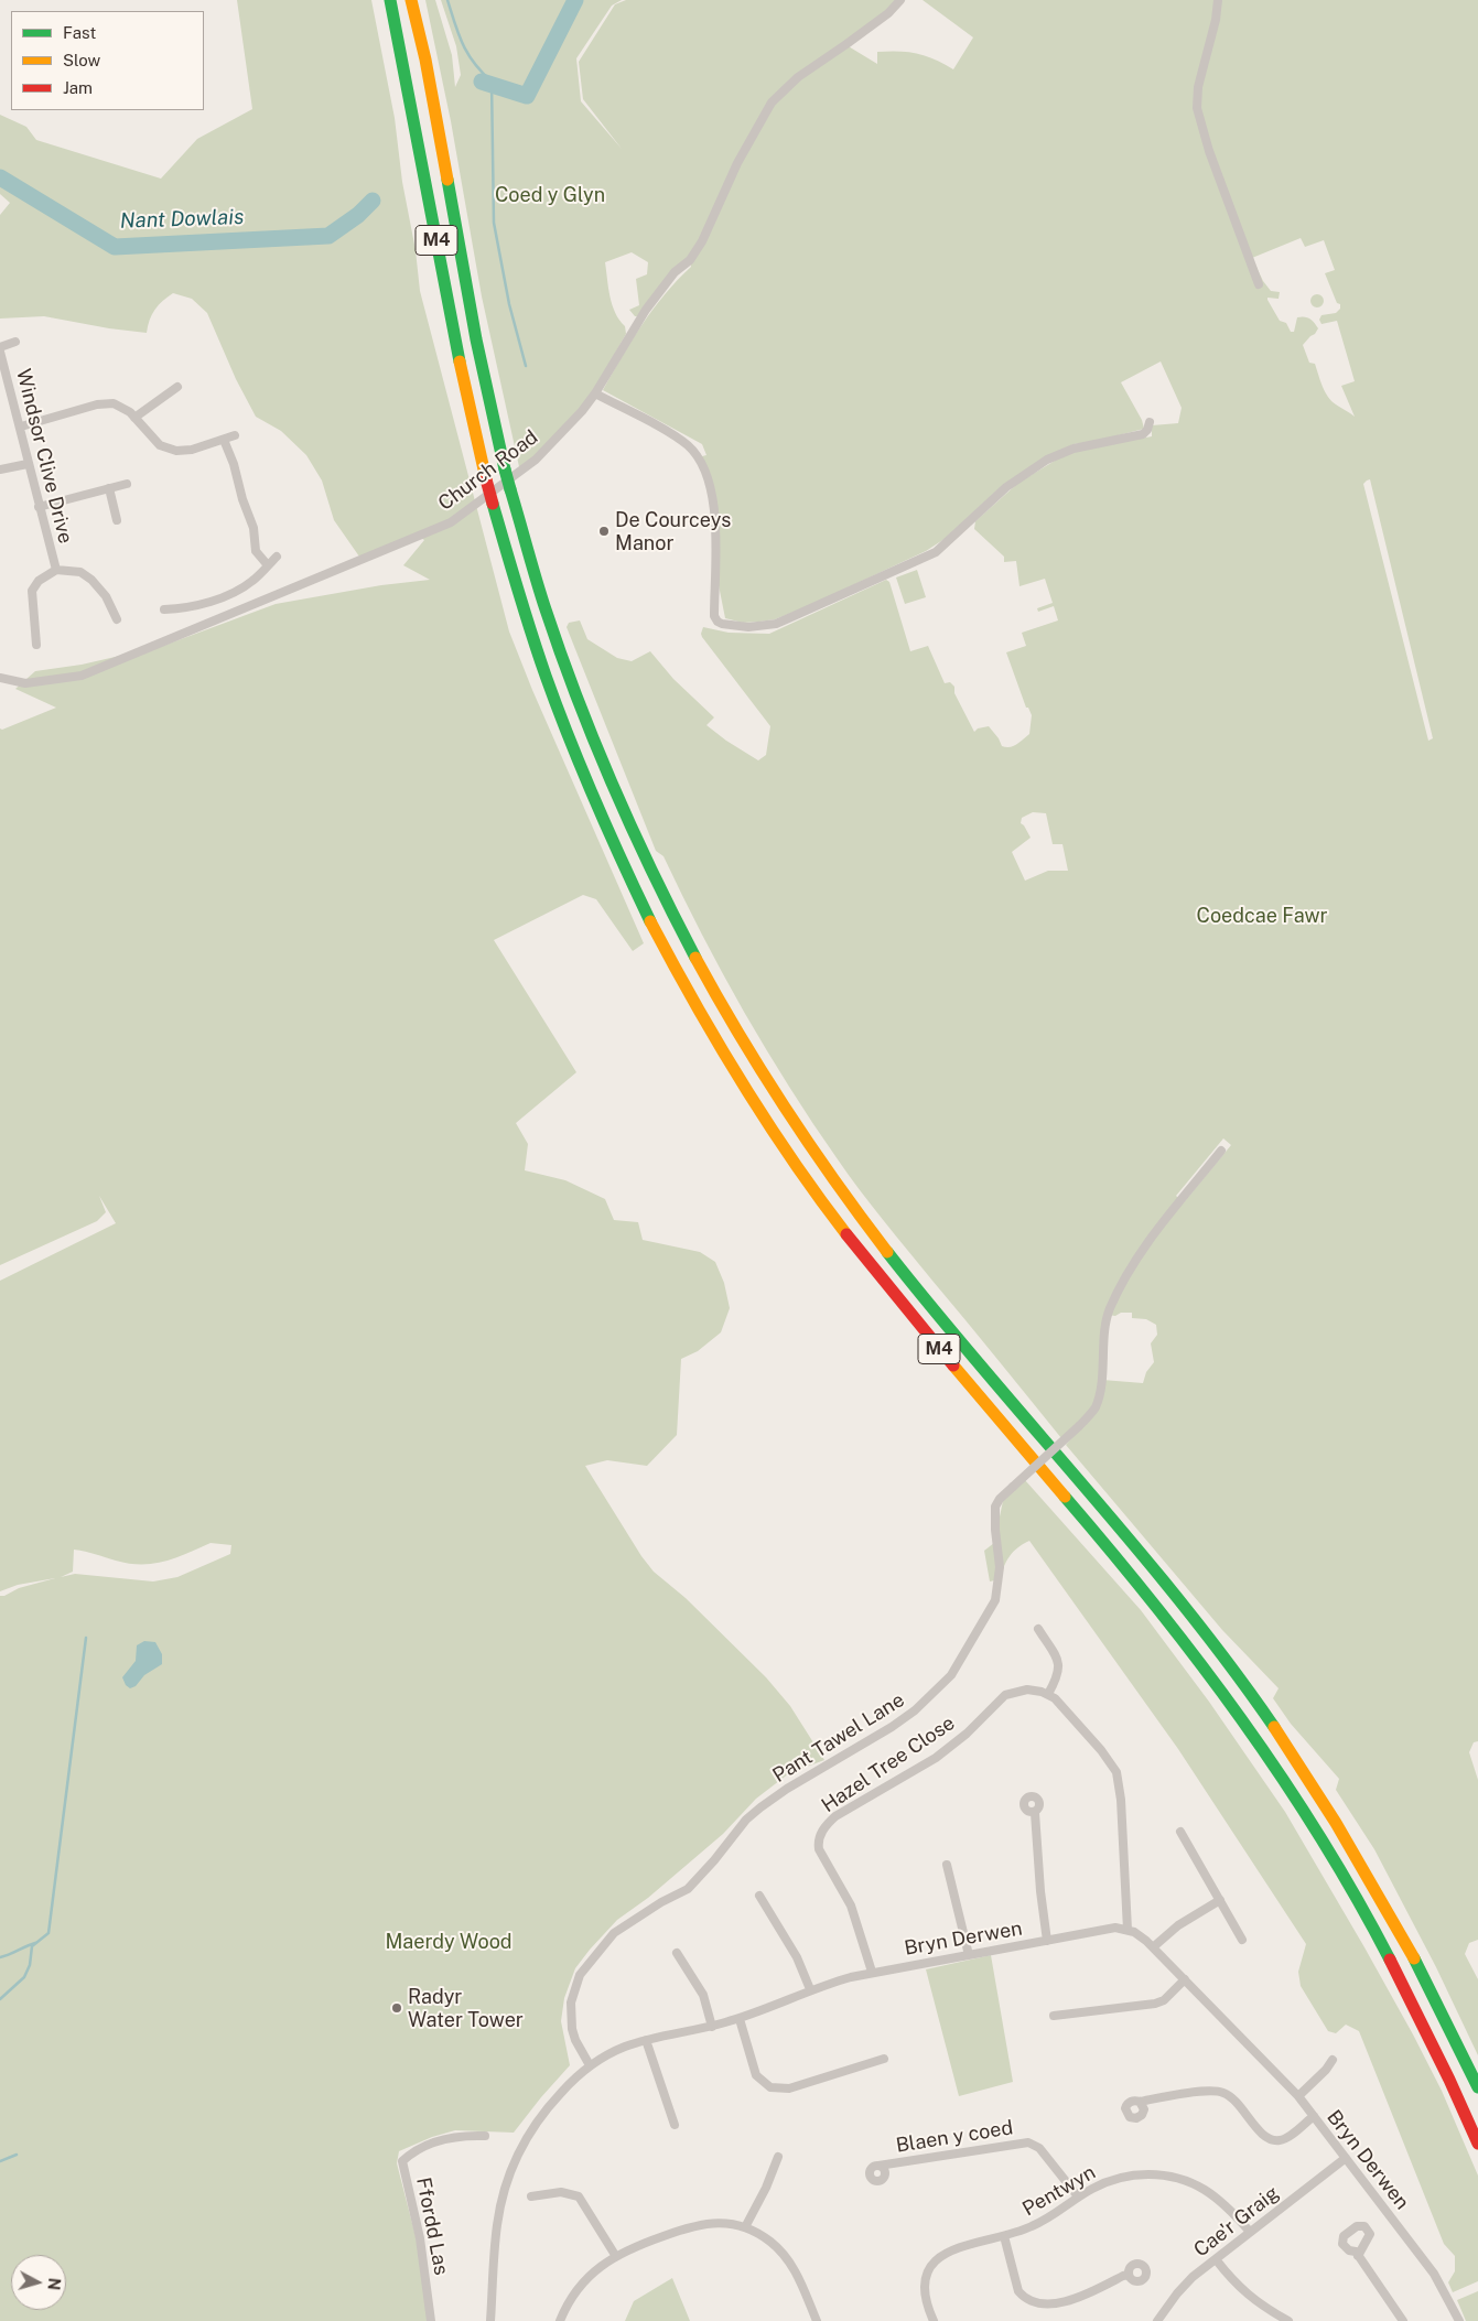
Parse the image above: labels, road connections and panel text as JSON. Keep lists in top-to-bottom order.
{
  "streets": {
    "highway": ["M4"],
    "street": [
      "Windsor Clive Drive",
      "Church Road",
      "Pant Tawel Lane",
      "Hazel Tree Close",
      "Bryn Derwen",
      "Blaen y coed",
      "Pentwyn",
      "Cae'r Graig",
      "Ffordd Las"
    ]
  },
  "crossings": [
    ["Pant Tawel Lane", "Bryn Derwen"],
    ["Hazel Tree Close", "Bryn Derwen"],
    ["Bryn Derwen", "Cae'r Graig"],
    ["Blaen y coed", "Pentwyn"],
    ["Pentwyn", "Cae'r Graig"]
  ],
  "water": ["Nant Dowlais"],
  "parks": ["Coed y Glyn", "Coedcae Fawr", "Maerdy Wood"],
  "places": ["De Courceys Manor", "Radyr Water Tower"],
  "legend": ["Fast", "Slow", "Jam"],
  "north": "right"
}
